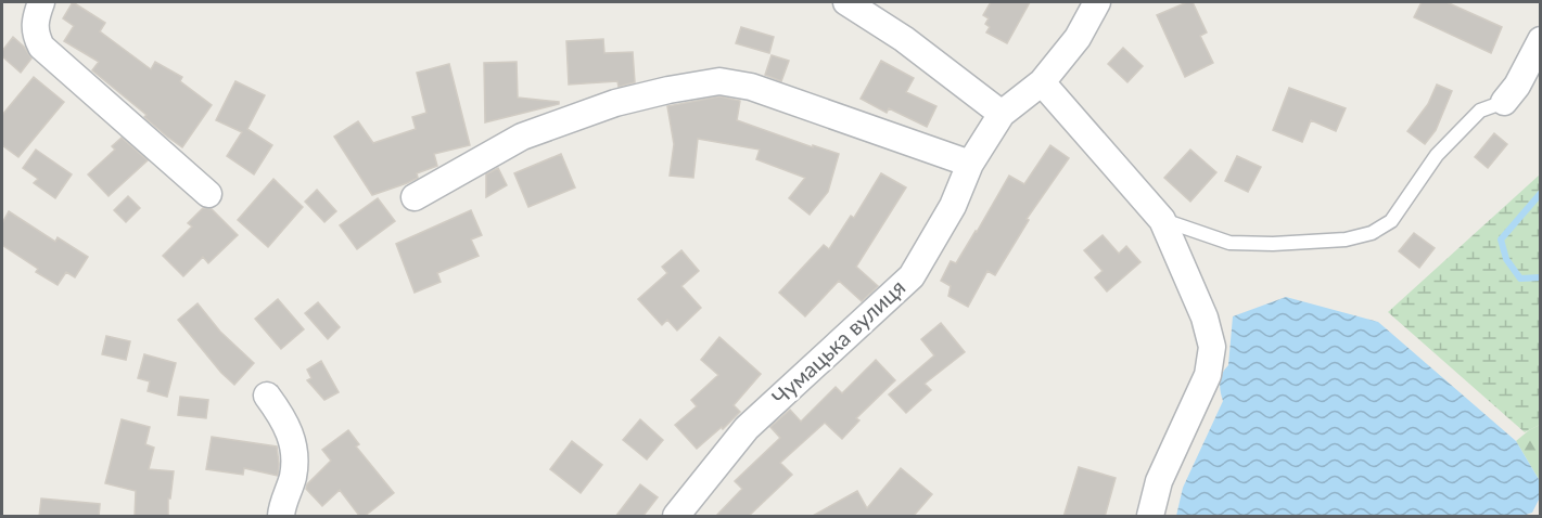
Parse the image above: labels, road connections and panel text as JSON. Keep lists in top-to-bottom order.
{
  "streets": {
    "street": ["Чумацька вулиця"]
  }
}
